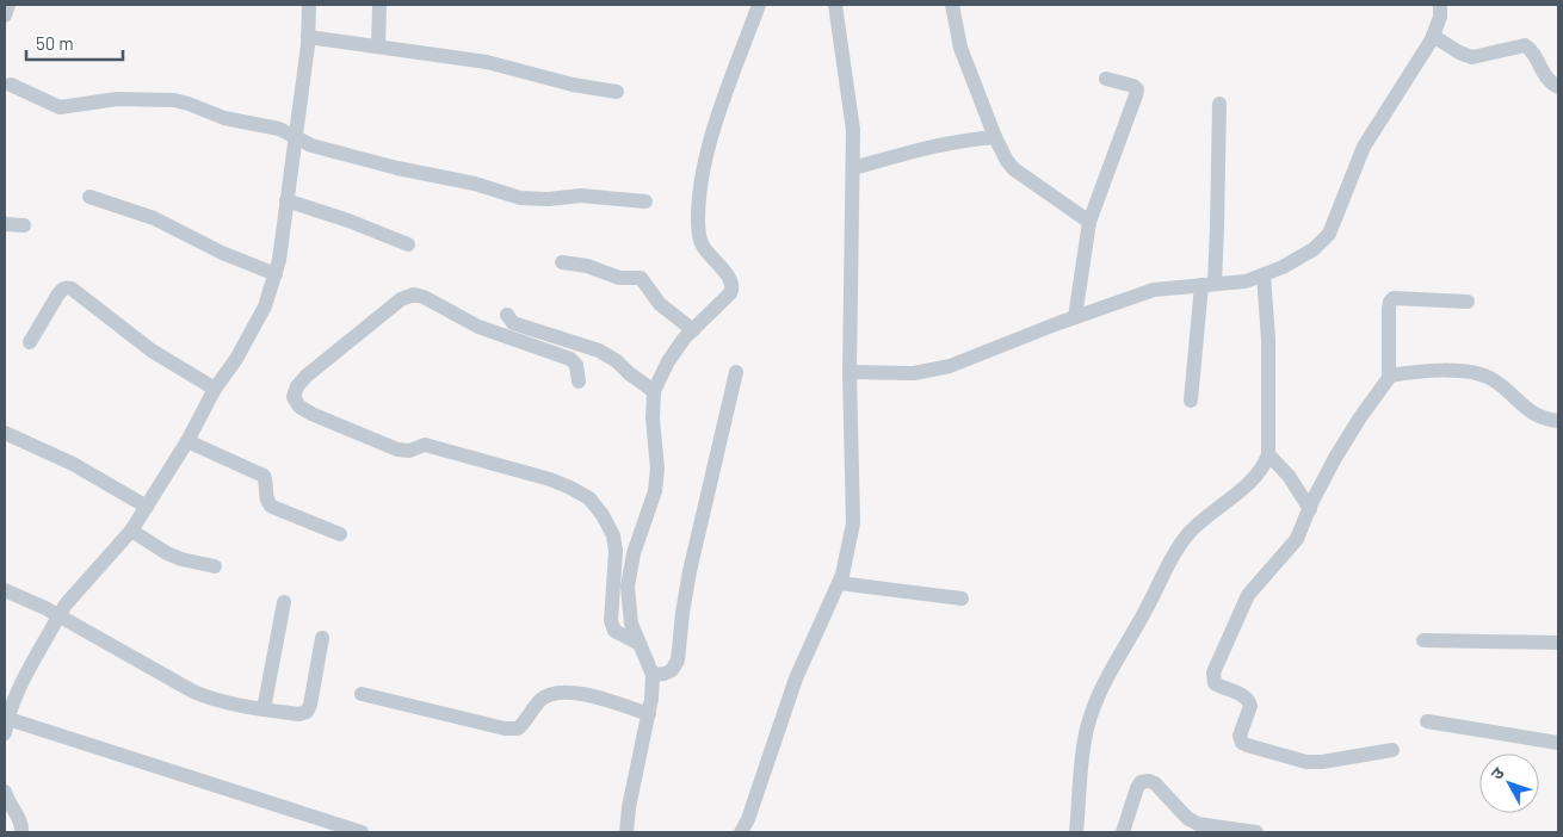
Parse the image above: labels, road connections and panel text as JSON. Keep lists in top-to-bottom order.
{
  "scale_bar": "50 m",
  "north": "top left"
}
